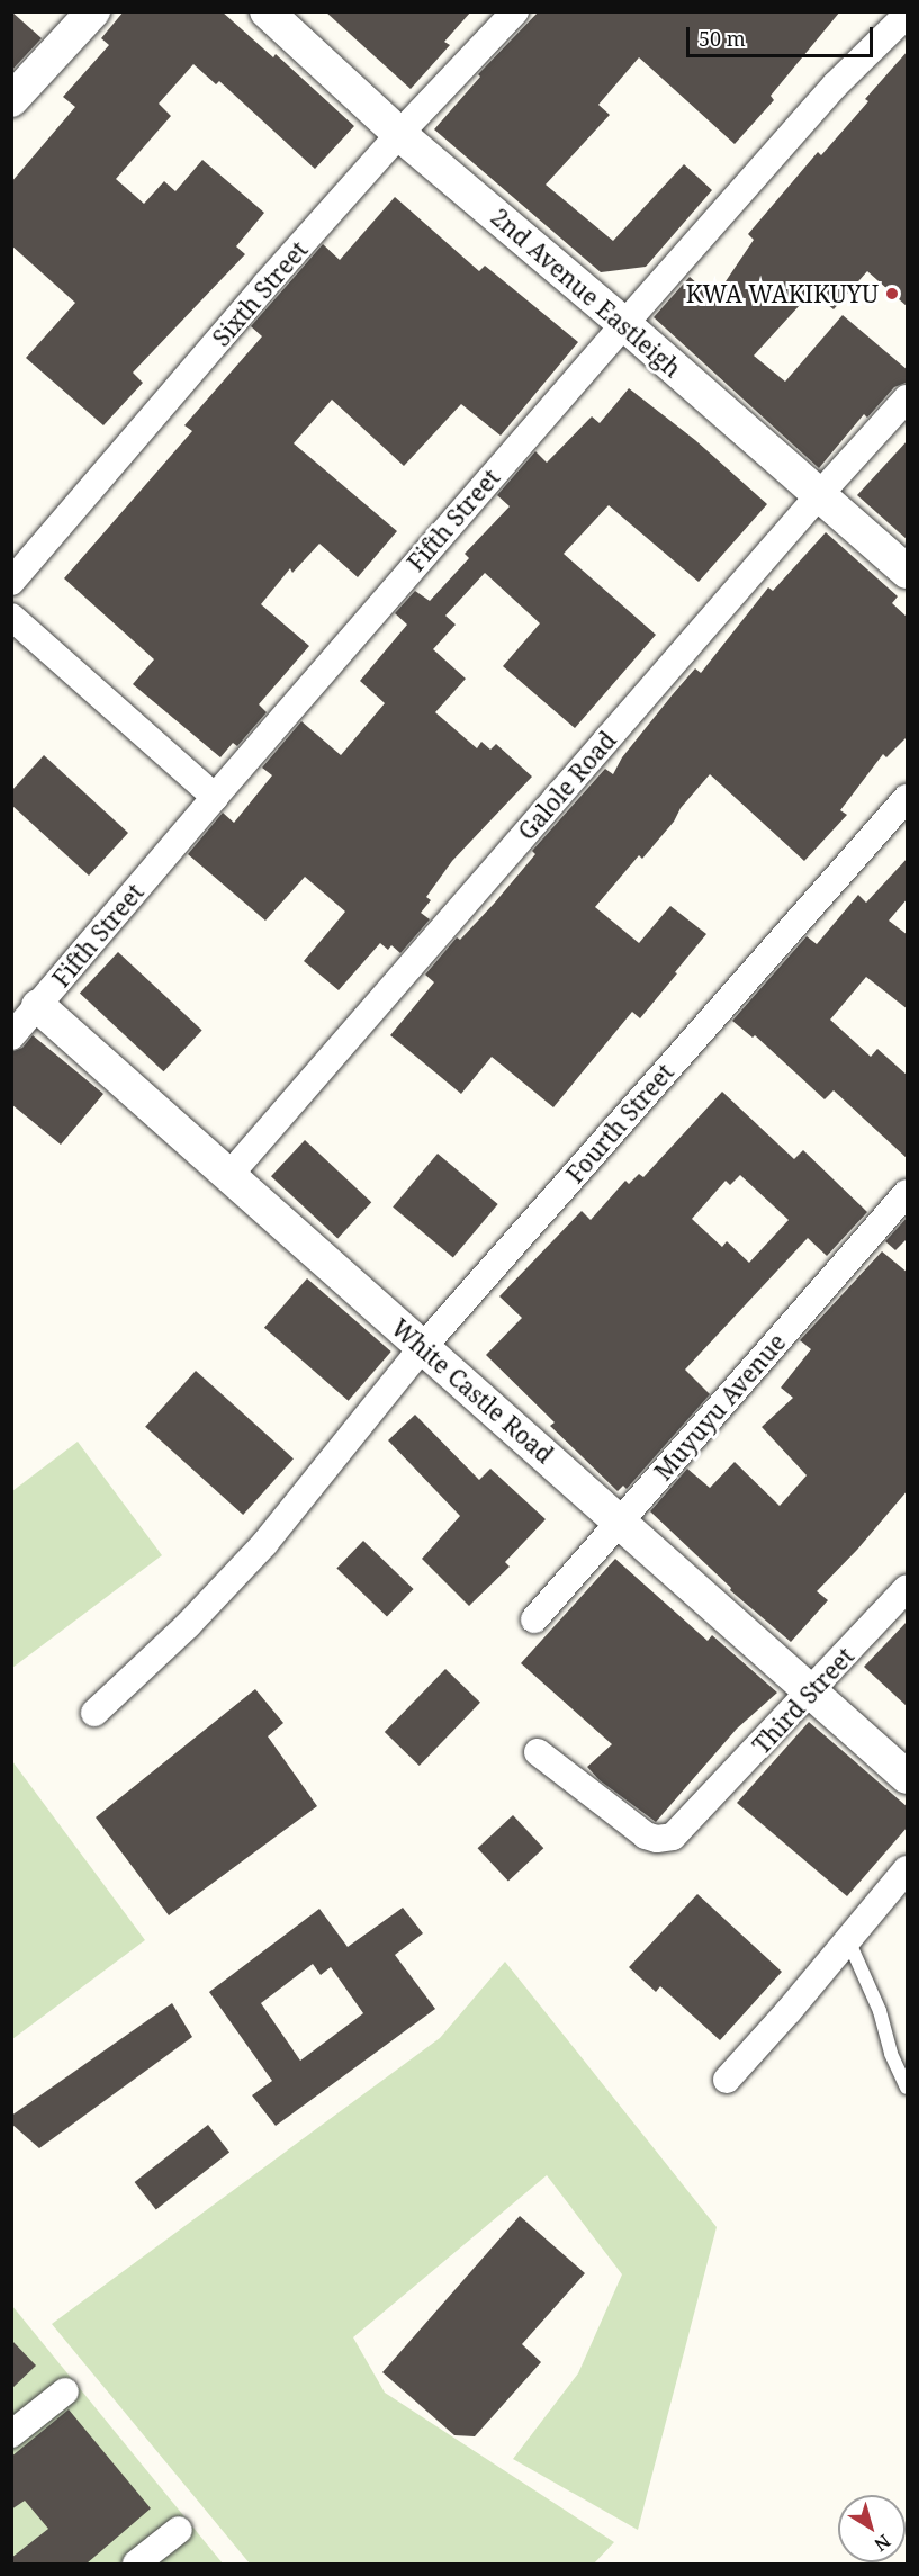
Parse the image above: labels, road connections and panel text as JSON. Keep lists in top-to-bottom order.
{
  "streets": {
    "street": [
      "2nd Avenue Eastleigh",
      "Sixth Street",
      "Fifth Street",
      "Galole Road",
      "Fourth Street",
      "White Castle Road",
      "Muyuyu Avenue",
      "Third Street"
    ]
  },
  "crossings": [
    ["2nd Avenue Eastleigh", "Sixth Street"],
    ["2nd Avenue Eastleigh", "Fifth Street"],
    ["2nd Avenue Eastleigh", "Galole Road"],
    ["Fifth Street", "White Castle Road"],
    ["Galole Road", "White Castle Road"],
    ["Fourth Street", "White Castle Road"],
    ["White Castle Road", "Muyuyu Avenue"],
    ["White Castle Road", "Third Street"]
  ],
  "places": ["KWA WAKIKUYU"],
  "scale_bar": "50 m",
  "north": "bottom right"
}
